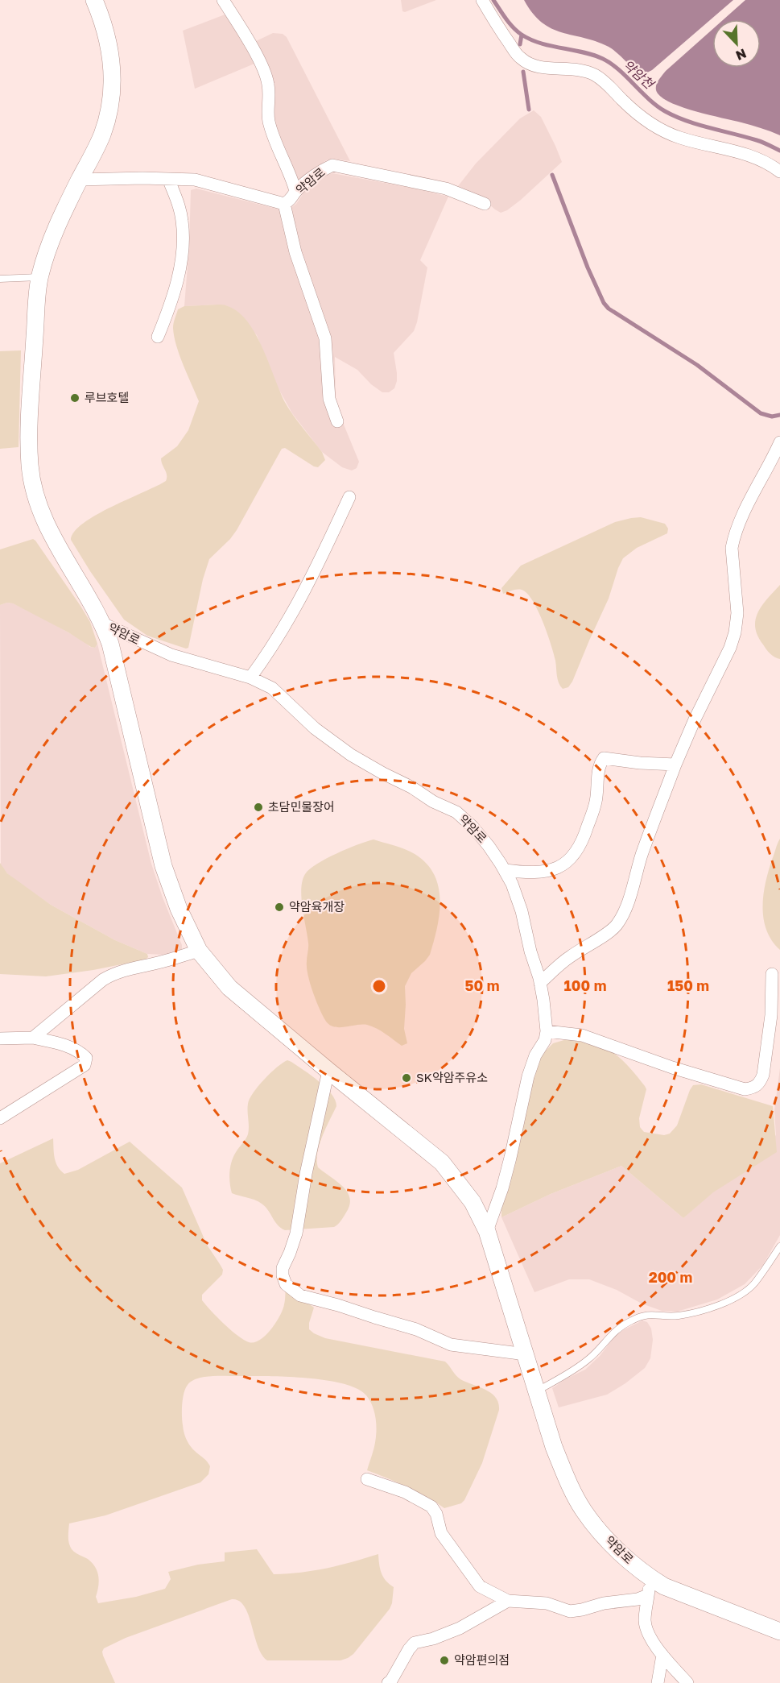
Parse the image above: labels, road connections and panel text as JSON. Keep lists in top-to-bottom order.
{
  "streets": {
    "street": ["약암로"]
  },
  "water": ["약암천"],
  "places": [
    "루브호텔",
    "초담민물장어",
    "약암육개장",
    "SK약암주유소",
    "약암편의점"
  ],
  "north": "bottom right",
  "rings": [
    "50 m",
    "100 m",
    "150 m",
    "200 m"
  ]
}
